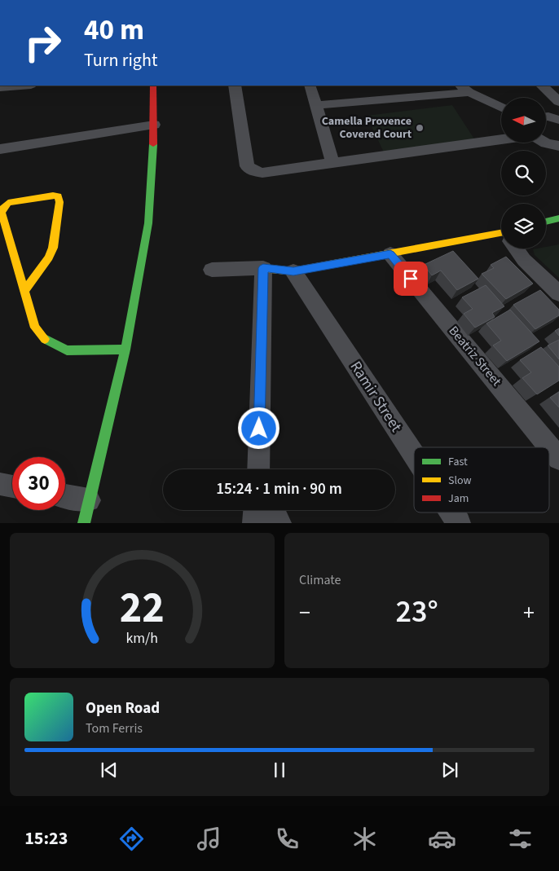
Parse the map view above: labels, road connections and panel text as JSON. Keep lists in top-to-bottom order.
{
  "streets": {
    "street": ["Beatriz Street", "Ramir Street"]
  },
  "places": ["Camella Provence Covered Court"],
  "legend": ["Fast", "Slow", "Jam"],
  "north": "left",
  "page": {
    "turn": ["40 m", "Turn right"],
    "limit": "30",
    "trip": "15:24 · 1 min · 90 m",
    "tile": "Climate",
    "heat": ["−", "23°", "+"],
    "song": ["Open Road", "Tom Ferris"],
    "tabs": "15:23",
    "gauge": ["22", "km/h"]
  }
}
